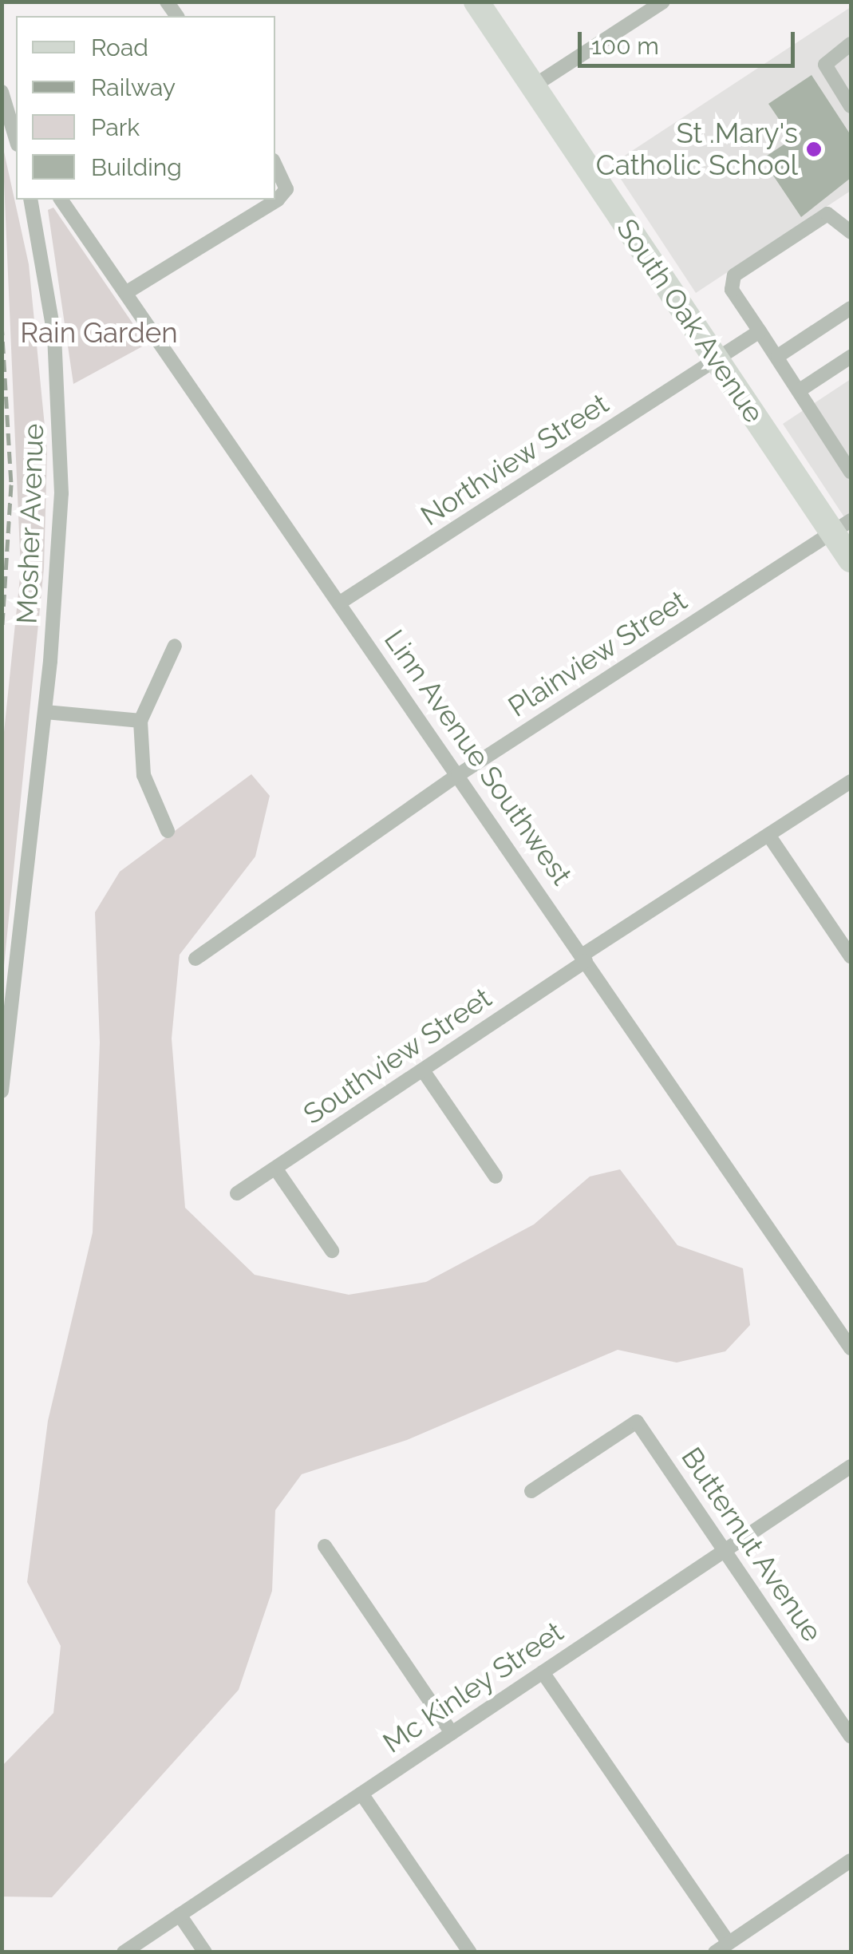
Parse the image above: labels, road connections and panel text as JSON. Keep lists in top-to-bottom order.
{
  "streets": {
    "main road": ["South Oak Avenue"],
    "street": [
      "Northview Street",
      "Mosher Avenue",
      "Plainview Street",
      "Linn Avenue Southwest",
      "Southview Street",
      "Butternut Avenue",
      "Mc Kinley Street"
    ]
  },
  "crossings": [
    ["South Oak Avenue", "Northview Street"],
    ["South Oak Avenue", "Plainview Street"],
    ["Northview Street", "Linn Avenue Southwest"],
    ["Plainview Street", "Linn Avenue Southwest"],
    ["Linn Avenue Southwest", "Southview Street"],
    ["Butternut Avenue", "Mc Kinley Street"]
  ],
  "parks": ["Rain Garden"],
  "places": ["St .Mary's Catholic School"],
  "legend": [
    "Road",
    "Railway",
    "Park",
    "Building"
  ],
  "scale_bar": "100 m"
}
